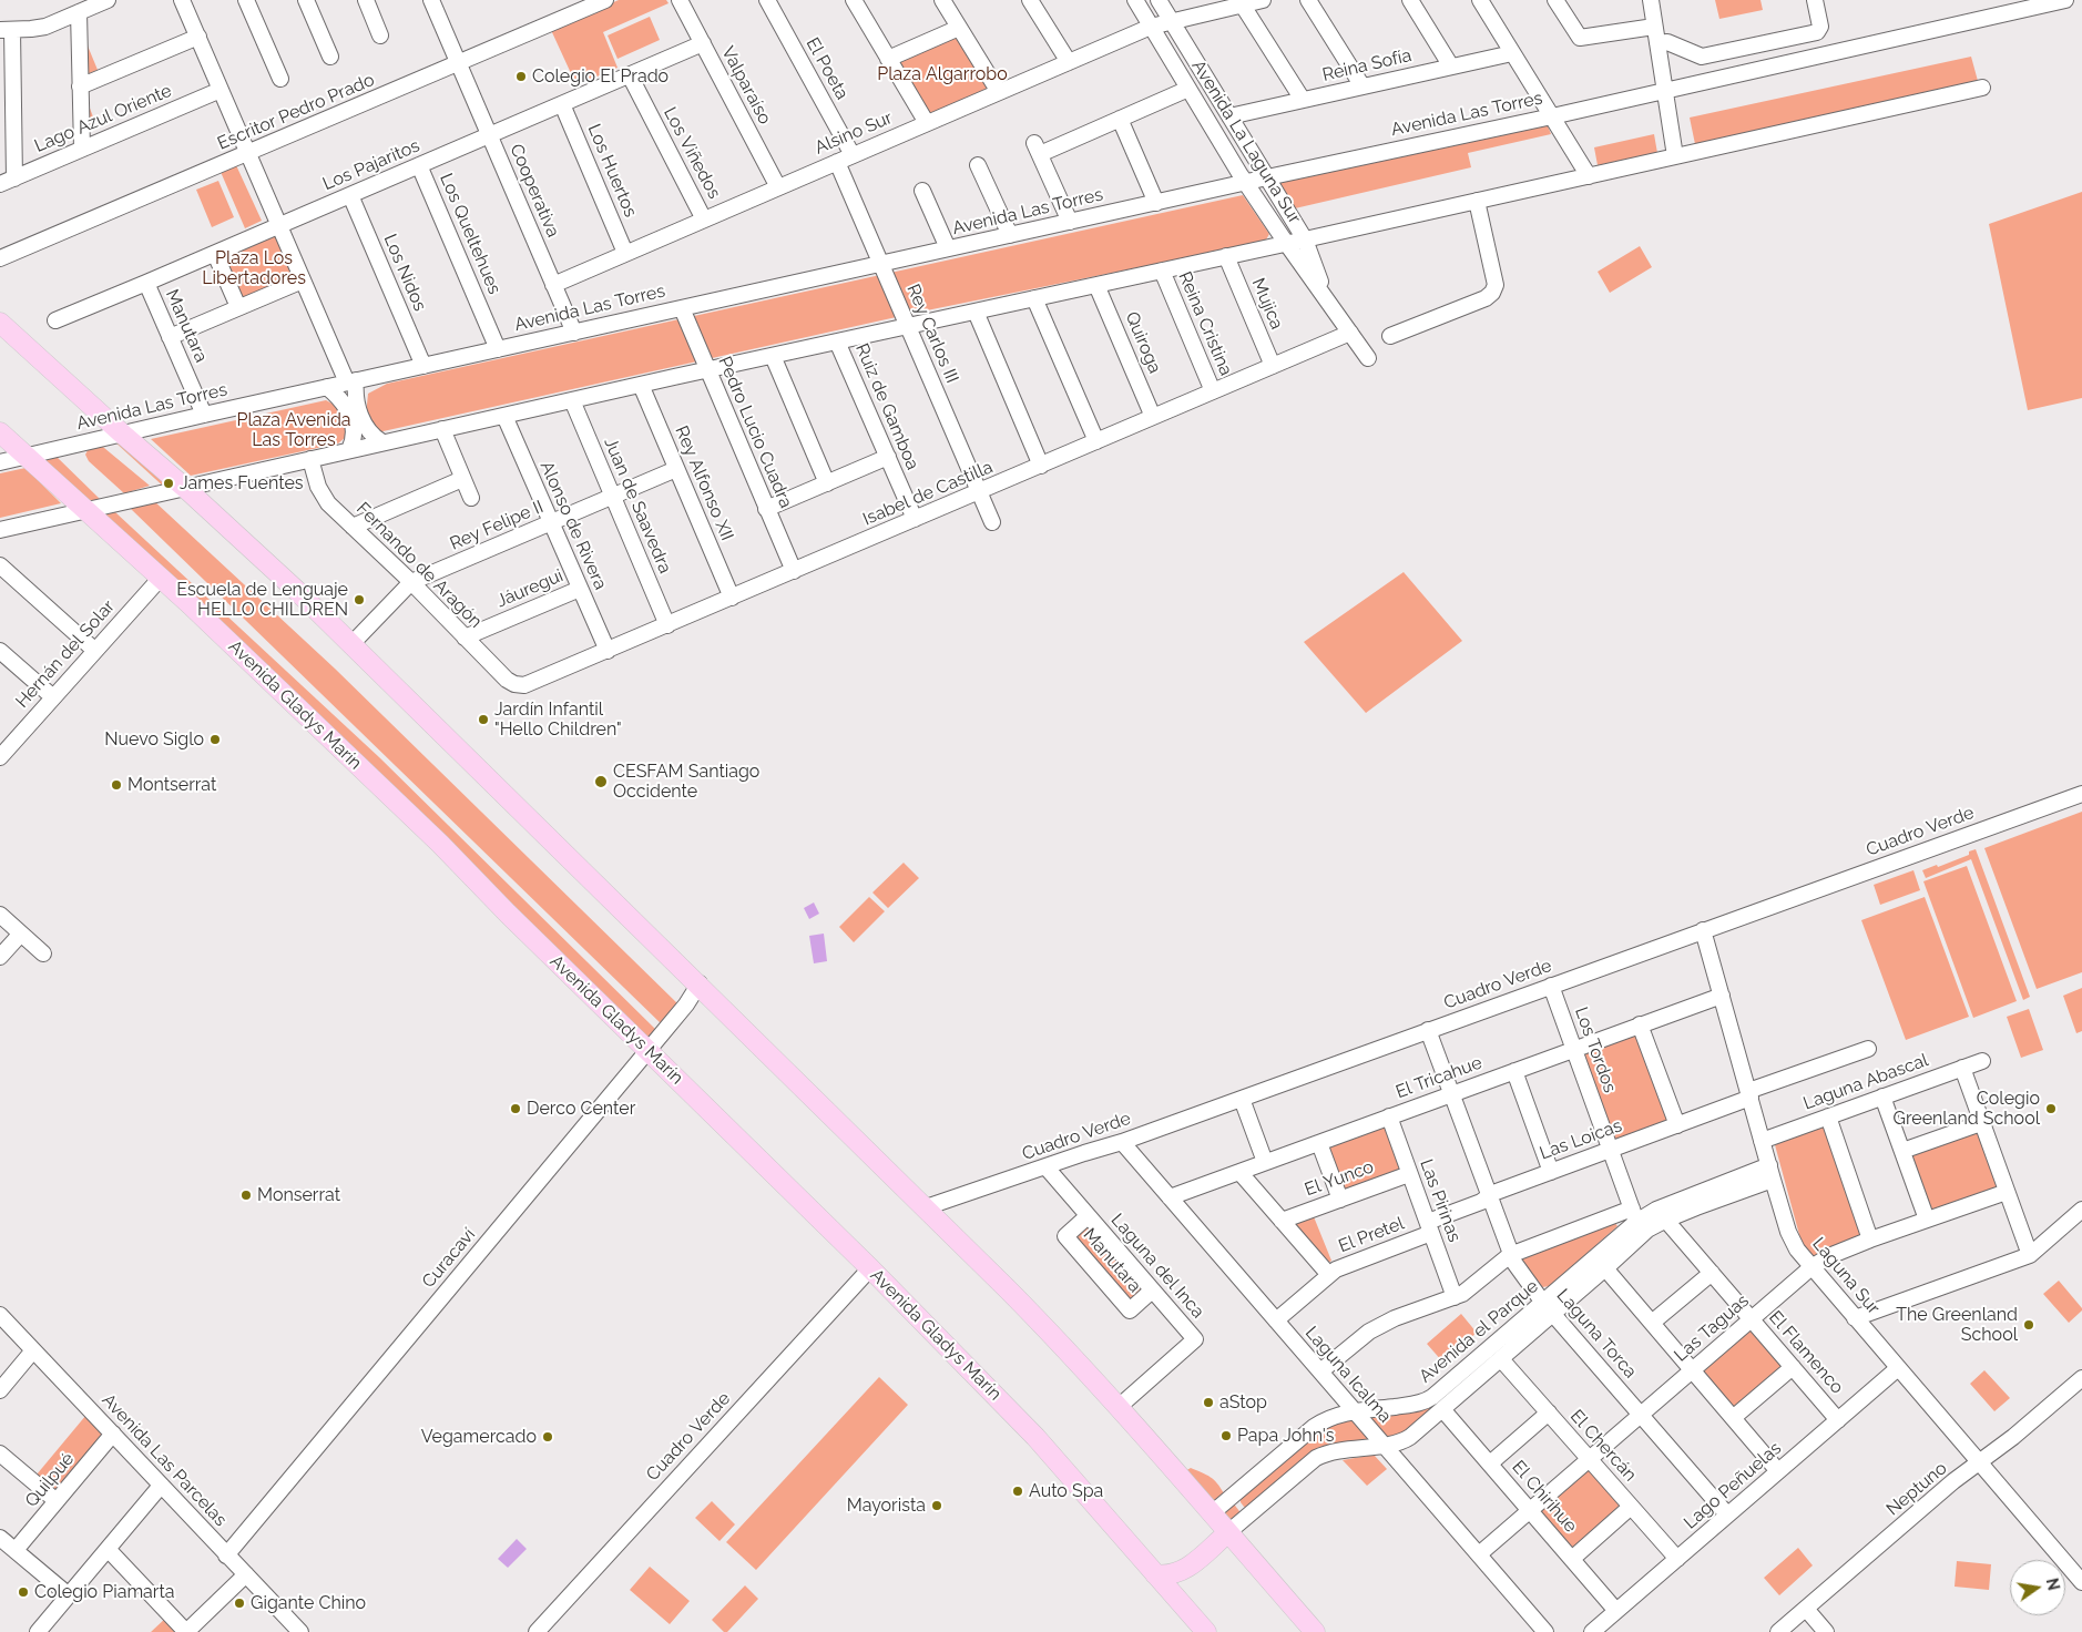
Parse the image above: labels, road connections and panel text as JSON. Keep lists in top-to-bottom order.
{
  "streets": {
    "main road": ["Avenida Gladys Marín"],
    "street": [
      "Reina Sofía",
      "El Poeta",
      "Valparaíso",
      "Escritor Pedro Prado",
      "Avenida Las Torres",
      "Lago Azul Oriente",
      "Alsino Sur",
      "Avenida La Laguna Sur",
      "Los Viñedos",
      "Los Pajaritos",
      "Los Huertos",
      "Cooperativa",
      "Los Queltehues",
      "Los Nidos",
      "Mujica",
      "Reina Cristina",
      "Manutara",
      "Rey Carlos III",
      "Quiroga",
      "Ruiz de Gamboa",
      "Pedro Lucio Cuadra",
      "Rey Alfonso XII",
      "Isabel de Castilla",
      "Juan de Saavedra",
      "Rey Felipe II",
      "Alonso de Rivera",
      "Fernando de Aragón",
      "Jáuregui",
      "Hernán del Solar",
      "Cuadro Verde",
      "Los Tordos",
      "El Tricahue",
      "Laguna Abascal",
      "Las Loicas",
      "El Yunco",
      "Las Pirinas",
      "El Pretel",
      "Curacaví",
      "Laguna del Inca",
      "Laguna Sur",
      "Las Taguas",
      "Avenida el Parque",
      "Laguna Torca",
      "El Flamenco",
      "Laguna Icalma",
      "El Chercán",
      "Avenida Las Parcelas",
      "Quilpué",
      "Lago Peñuelas",
      "Neptuno",
      "El Chirihue"
    ]
  },
  "crossings": [
    ["Reina Sofía", "Avenida La Laguna Sur"],
    ["El Poeta", "Alsino Sur"],
    ["Valparaíso", "Alsino Sur"],
    ["Valparaíso", "Los Pajaritos"],
    ["Escritor Pedro Prado", "Cooperativa"],
    ["Avenida Las Torres", "Avenida La Laguna Sur"],
    ["Avenida Las Torres", "Cooperativa"],
    ["Avenida Las Torres", "Los Queltehues"],
    ["Avenida Las Torres", "Los Nidos"],
    ["Avenida Las Torres", "Manutara"],
    ["Avenida Las Torres", "Rey Carlos III"],
    ["Avenida Las Torres", "Pedro Lucio Cuadra"],
    ["Avenida Las Torres", "Avenida Gladys Marín"],
    ["Alsino Sur", "Avenida La Laguna Sur"],
    ["Alsino Sur", "Los Viñedos"],
    ["Alsino Sur", "Los Huertos"],
    ["Alsino Sur", "Cooperativa"],
    ["Alsino Sur", "Rey Carlos III"],
    ["Avenida La Laguna Sur", "Isabel de Castilla"],
    ["Los Viñedos", "Los Pajaritos"],
    ["Los Pajaritos", "Los Huertos"],
    ["Los Pajaritos", "Cooperativa"],
    ["Los Pajaritos", "Los Queltehues"],
    ["Los Pajaritos", "Los Nidos"],
    ["Los Pajaritos", "Manutara"],
    ["Mujica", "Isabel de Castilla"],
    ["Reina Cristina", "Isabel de Castilla"],
    ["Manutara", "Laguna del Inca"],
    ["Rey Carlos III", "Isabel de Castilla"],
    ["Quiroga", "Isabel de Castilla"],
    ["Ruiz de Gamboa", "Isabel de Castilla"],
    ["Pedro Lucio Cuadra", "Isabel de Castilla"],
    ["Rey Alfonso XII", "Isabel de Castilla"],
    ["Rey Alfonso XII", "Rey Felipe II"],
    ["Isabel de Castilla", "Juan de Saavedra"],
    ["Isabel de Castilla", "Alonso de Rivera"],
    ["Isabel de Castilla", "Fernando de Aragón"],
    ["Juan de Saavedra", "Rey Felipe II"],
    ["Rey Felipe II", "Alonso de Rivera"],
    ["Rey Felipe II", "Fernando de Aragón"],
    ["Alonso de Rivera", "Jáuregui"],
    ["Fernando de Aragón", "Jáuregui"],
    ["Hernán del Solar", "Avenida Gladys Marín"],
    ["Avenida Gladys Marín", "Cuadro Verde"],
    ["Avenida Gladys Marín", "Curacaví"],
    ["Cuadro Verde", "Los Tordos"],
    ["Cuadro Verde", "Laguna del Inca"],
    ["Cuadro Verde", "Laguna Sur"],
    ["Cuadro Verde", "Laguna Torca"],
    ["Cuadro Verde", "Laguna Icalma"],
    ["Los Tordos", "El Tricahue"],
    ["Los Tordos", "Las Loicas"],
    ["Los Tordos", "Avenida el Parque"],
    ["El Tricahue", "Las Pirinas"],
    ["El Tricahue", "Laguna Sur"],
    ["El Tricahue", "Laguna Torca"],
    ["El Tricahue", "Laguna Icalma"],
    ["Laguna Abascal", "Laguna Sur"],
    ["Las Loicas", "Las Pirinas"],
    ["Las Loicas", "El Pretel"],
    ["Las Loicas", "Laguna Sur"],
    ["Las Loicas", "Laguna Torca"],
    ["El Yunco", "Las Pirinas"],
    ["Las Pirinas", "El Pretel"],
    ["El Pretel", "Laguna Icalma"],
    ["Curacaví", "Avenida Las Parcelas"],
    ["Laguna Sur", "Las Taguas"],
    ["Laguna Sur", "Avenida el Parque"],
    ["Laguna Sur", "Lago Peñuelas"],
    ["Laguna Sur", "Neptuno"],
    ["Las Taguas", "Laguna Torca"],
    ["Las Taguas", "El Flamenco"],
    ["Las Taguas", "Laguna Icalma"],
    ["Las Taguas", "El Chercán"],
    ["Las Taguas", "El Chirihue"],
    ["Avenida el Parque", "Laguna Torca"],
    ["Avenida el Parque", "El Flamenco"],
    ["Avenida el Parque", "Laguna Icalma"],
    ["Avenida el Parque", "El Chercán"],
    ["Avenida el Parque", "El Chirihue"],
    ["Laguna Torca", "Lago Peñuelas"],
    ["El Flamenco", "Lago Peñuelas"],
    ["El Chercán", "Lago Peñuelas"],
    ["Avenida Las Parcelas", "Quilpué"],
    ["Lago Peñuelas", "El Chirihue"]
  ],
  "parks": ["Plaza Algarrobo", "Plaza Los Libertadores", "Plaza Avenida Las Torres"],
  "places": [
    "Colegio El Prado",
    "James Fuentes",
    "Escuela de Lenguaje HELLO CHILDREN",
    "Jardín Infantil \"Hello Children\"",
    "Nuevo Siglo",
    "CESFAM Santiago Occidente",
    "Montserrat",
    "Derco Center",
    "Colegio Greenland School",
    "Monserrat",
    "The Greenland School",
    "aStop",
    "Papa John's",
    "Vegamercado",
    "Auto Spa",
    "Mayorista",
    "Colegio Piamarta",
    "Gigante Chino"
  ],
  "north": "right"
}
